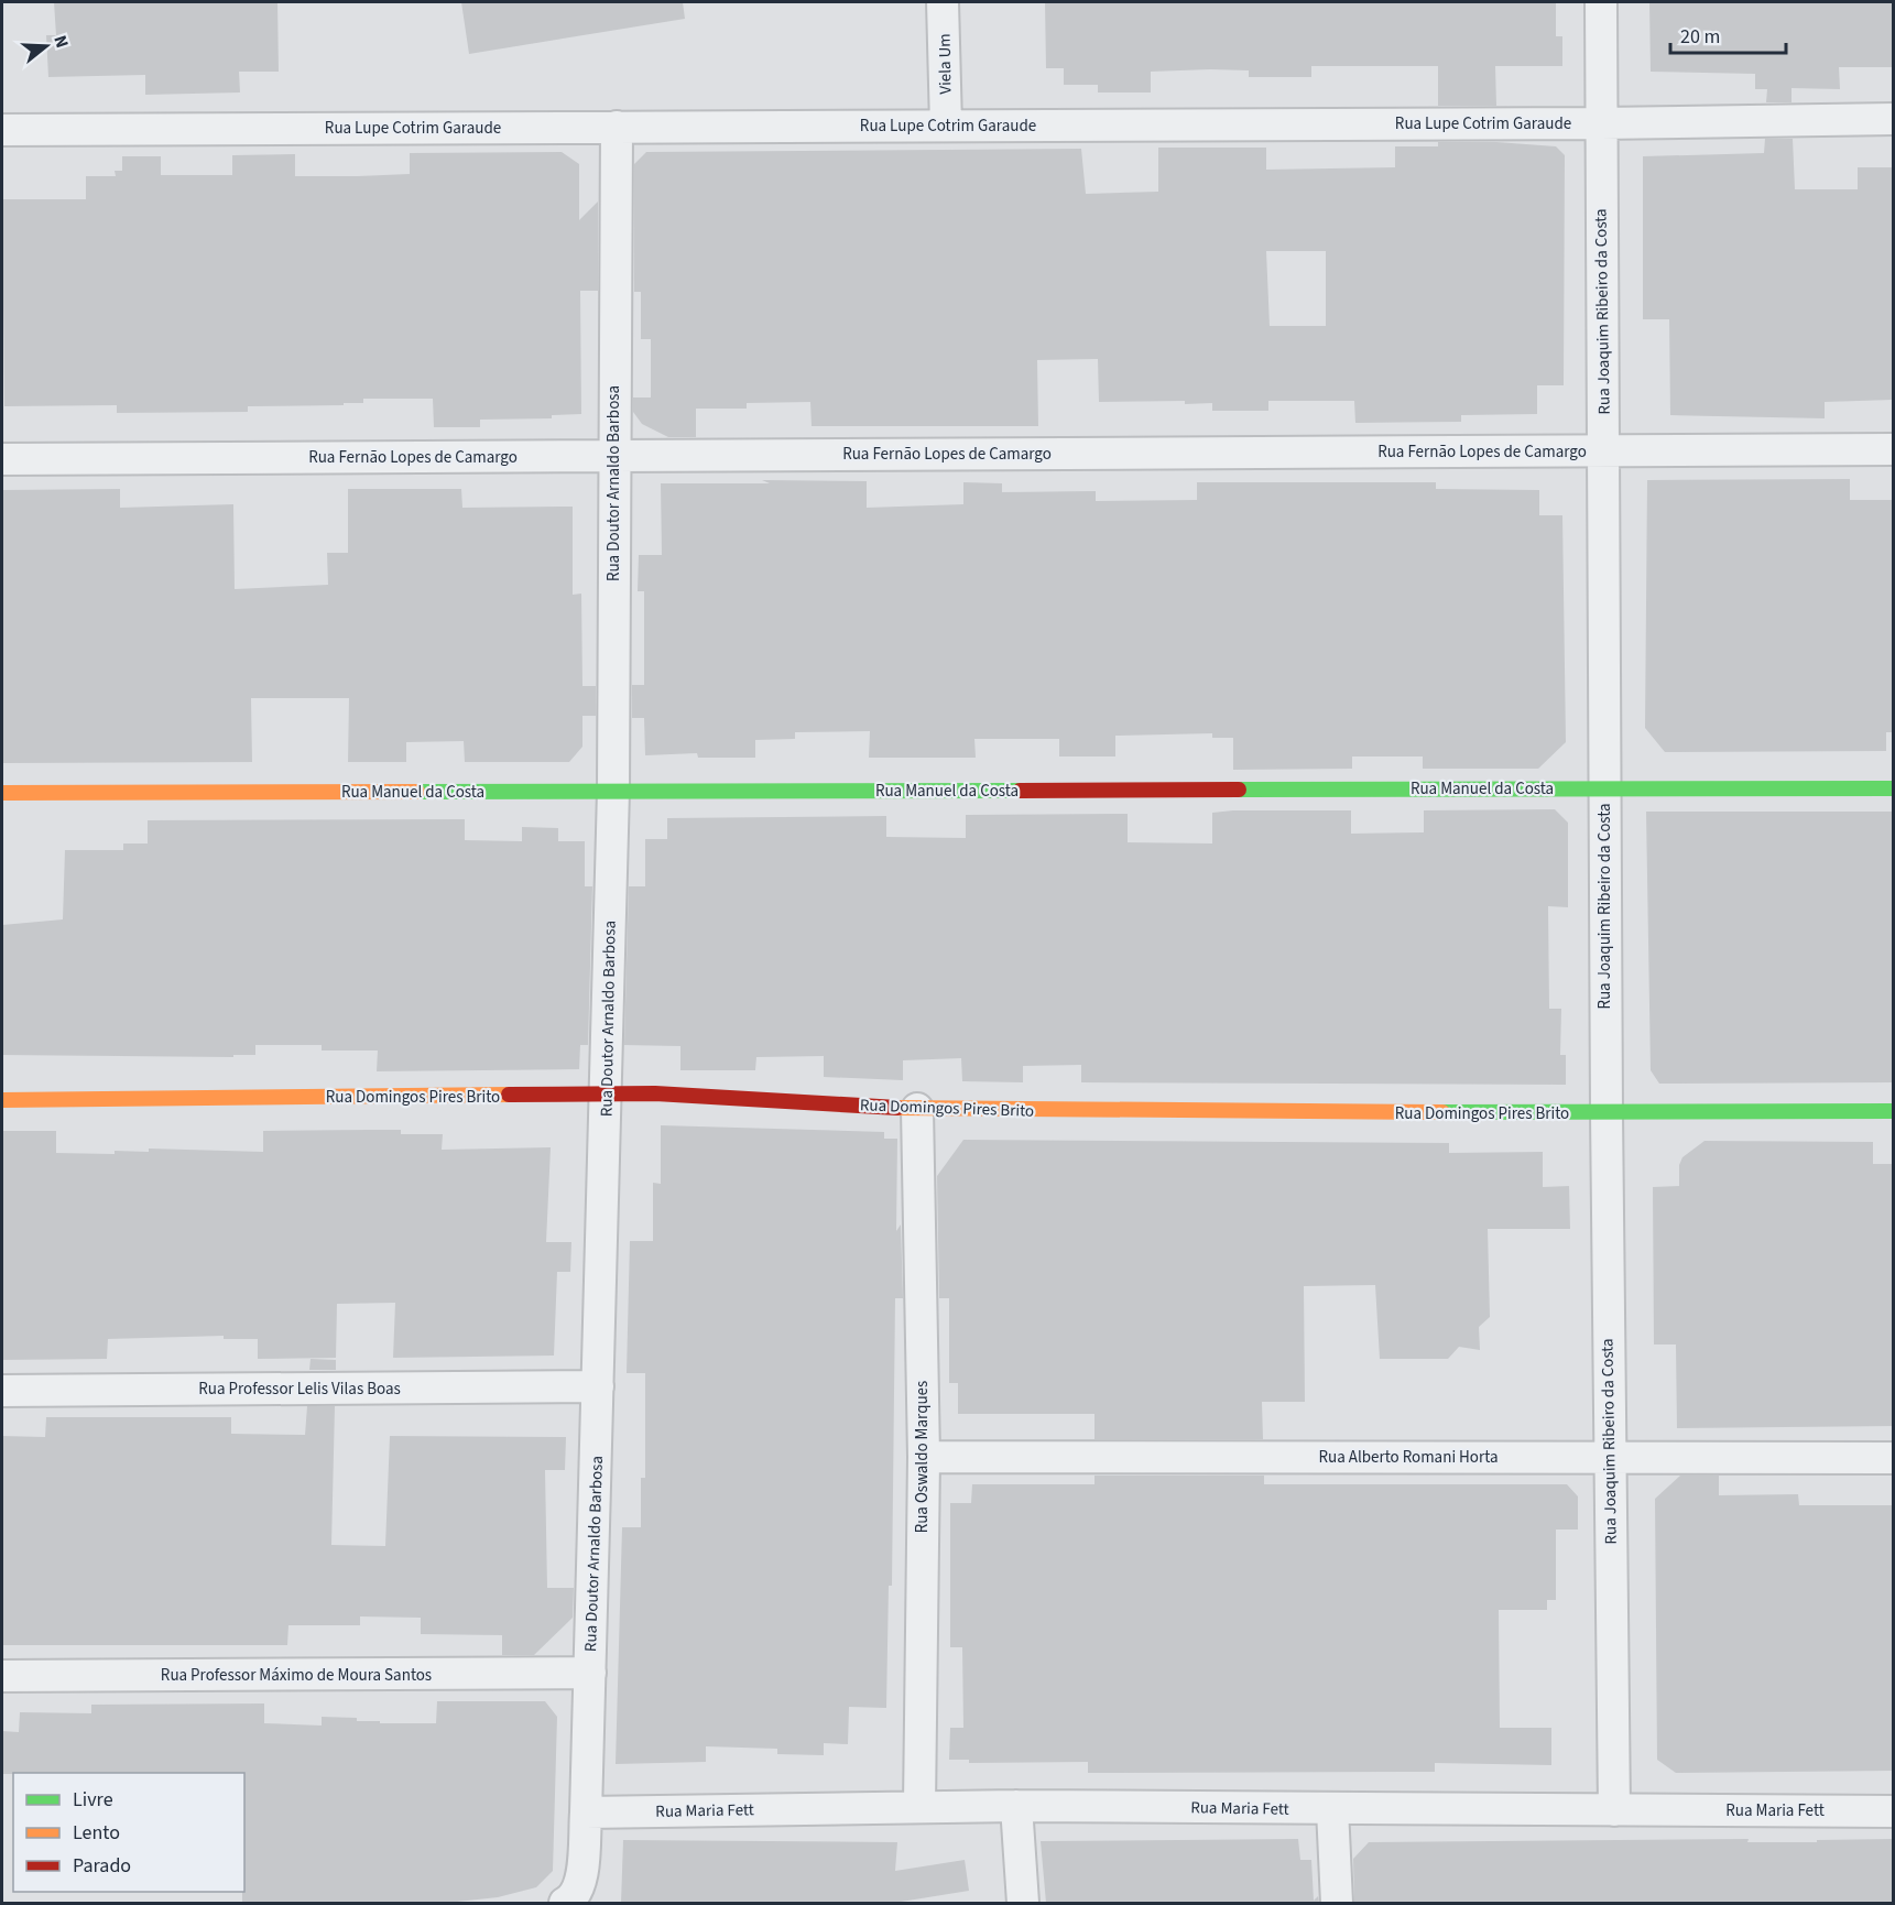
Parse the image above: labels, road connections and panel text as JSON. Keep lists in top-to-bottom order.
{
  "streets": {
    "street": [
      "Viela Um",
      "Rua Lupe Cotrim Garaude",
      "Rua Joaquim Ribeiro da Costa",
      "Rua Fernão Lopes de Camargo",
      "Rua Doutor Arnaldo Barbosa",
      "Rua Manuel da Costa",
      "Rua Domingos Pires Brito",
      "Rua Professor Lelis Vilas Boas",
      "Rua Oswaldo Marques",
      "Rua Alberto Romani Horta",
      "Rua Professor Máximo de Moura Santos",
      "Rua Maria Fett"
    ]
  },
  "crossings": [
    ["Viela Um", "Rua Lupe Cotrim Garaude"],
    ["Rua Lupe Cotrim Garaude", "Rua Joaquim Ribeiro da Costa"],
    ["Rua Lupe Cotrim Garaude", "Rua Doutor Arnaldo Barbosa"],
    ["Rua Joaquim Ribeiro da Costa", "Rua Fernão Lopes de Camargo"],
    ["Rua Joaquim Ribeiro da Costa", "Rua Manuel da Costa"],
    ["Rua Joaquim Ribeiro da Costa", "Rua Domingos Pires Brito"],
    ["Rua Joaquim Ribeiro da Costa", "Rua Alberto Romani Horta"],
    ["Rua Joaquim Ribeiro da Costa", "Rua Maria Fett"],
    ["Rua Fernão Lopes de Camargo", "Rua Doutor Arnaldo Barbosa"],
    ["Rua Doutor Arnaldo Barbosa", "Rua Manuel da Costa"],
    ["Rua Doutor Arnaldo Barbosa", "Rua Domingos Pires Brito"],
    ["Rua Doutor Arnaldo Barbosa", "Rua Professor Lelis Vilas Boas"],
    ["Rua Doutor Arnaldo Barbosa", "Rua Professor Máximo de Moura Santos"],
    ["Rua Doutor Arnaldo Barbosa", "Rua Maria Fett"],
    ["Rua Domingos Pires Brito", "Rua Oswaldo Marques"],
    ["Rua Oswaldo Marques", "Rua Alberto Romani Horta"],
    ["Rua Oswaldo Marques", "Rua Maria Fett"]
  ],
  "legend": ["Livre", "Lento", "Parado"],
  "scale_bar": "20 m",
  "north": "right"
}
